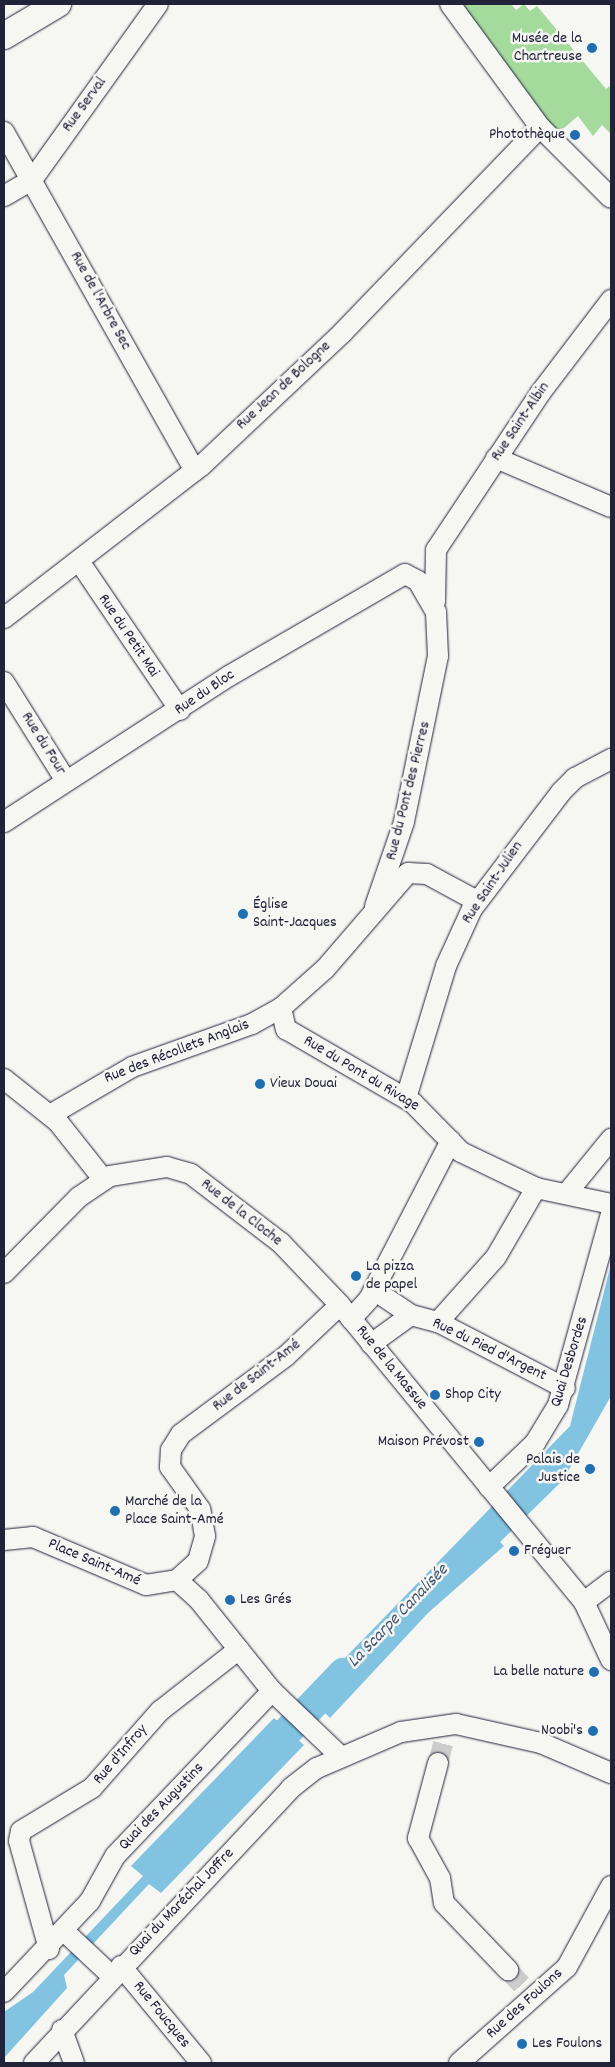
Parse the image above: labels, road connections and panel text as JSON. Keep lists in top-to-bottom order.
{
  "streets": {
    "street": [
      "Rue Serval",
      "Rue de l'Arbre Sec",
      "Rue Jean de Bologne",
      "Rue Saint-Albin",
      "Rue du Petit Mai",
      "Rue du Bloc",
      "Rue du Four",
      "Rue du Pont des Pierres",
      "Rue Saint-Julien",
      "Rue des Récollets Anglais",
      "Rue du Pont du Rivage",
      "Rue de la Cloche",
      "Rue du Pied d'Argent",
      "Quai Desbordes",
      "Rue de la Massue",
      "Rue de Saint-Amé",
      "Place Saint-Amé",
      "Rue d'Infroy",
      "Quai des Augustins",
      "Quai du Maréchal Joffre",
      "Rue des Foulons",
      "Rue Foucques"
    ]
  },
  "crossings": [
    ["Rue Serval", "Rue de l'Arbre Sec"],
    ["Rue de l'Arbre Sec", "Rue Jean de Bologne"],
    ["Rue Jean de Bologne", "Rue du Petit Mai"],
    ["Rue Saint-Albin", "Rue du Pont des Pierres"],
    ["Rue du Petit Mai", "Rue du Bloc"],
    ["Rue du Bloc", "Rue du Four"],
    ["Rue du Bloc", "Rue du Pont des Pierres"],
    ["Rue du Pont des Pierres", "Rue Saint-Julien"],
    ["Rue du Pont des Pierres", "Rue des Récollets Anglais"],
    ["Rue Saint-Julien", "Rue du Pont du Rivage"],
    ["Rue des Récollets Anglais", "Rue du Pont du Rivage"],
    ["Rue du Pont du Rivage", "Rue de Saint-Amé"],
    ["Rue de la Cloche", "Rue de la Massue"],
    ["Rue de la Cloche", "Rue de Saint-Amé"],
    ["Rue du Pied d'Argent", "Quai Desbordes"],
    ["Quai Desbordes", "Rue de la Massue"],
    ["Rue de la Massue", "Rue de Saint-Amé"],
    ["Rue de Saint-Amé", "Place Saint-Amé"],
    ["Rue d'Infroy", "Quai des Augustins"],
    ["Quai des Augustins", "Rue Foucques"],
    ["Quai du Maréchal Joffre", "Rue Foucques"]
  ],
  "water": ["La Scarpe Canalisée"],
  "places": [
    "Musée de la Chartreuse",
    "Photothèque",
    "Église Saint-Jacques",
    "Vieux Douai",
    "La pizza de papel",
    "Shop City",
    "Maison Prévost",
    "Palais de Justice",
    "Marché de la Place Saint-Amé",
    "Fréguer",
    "Les Grés",
    "La belle nature",
    "Noobi's",
    "Les Foulons"
  ]
}
